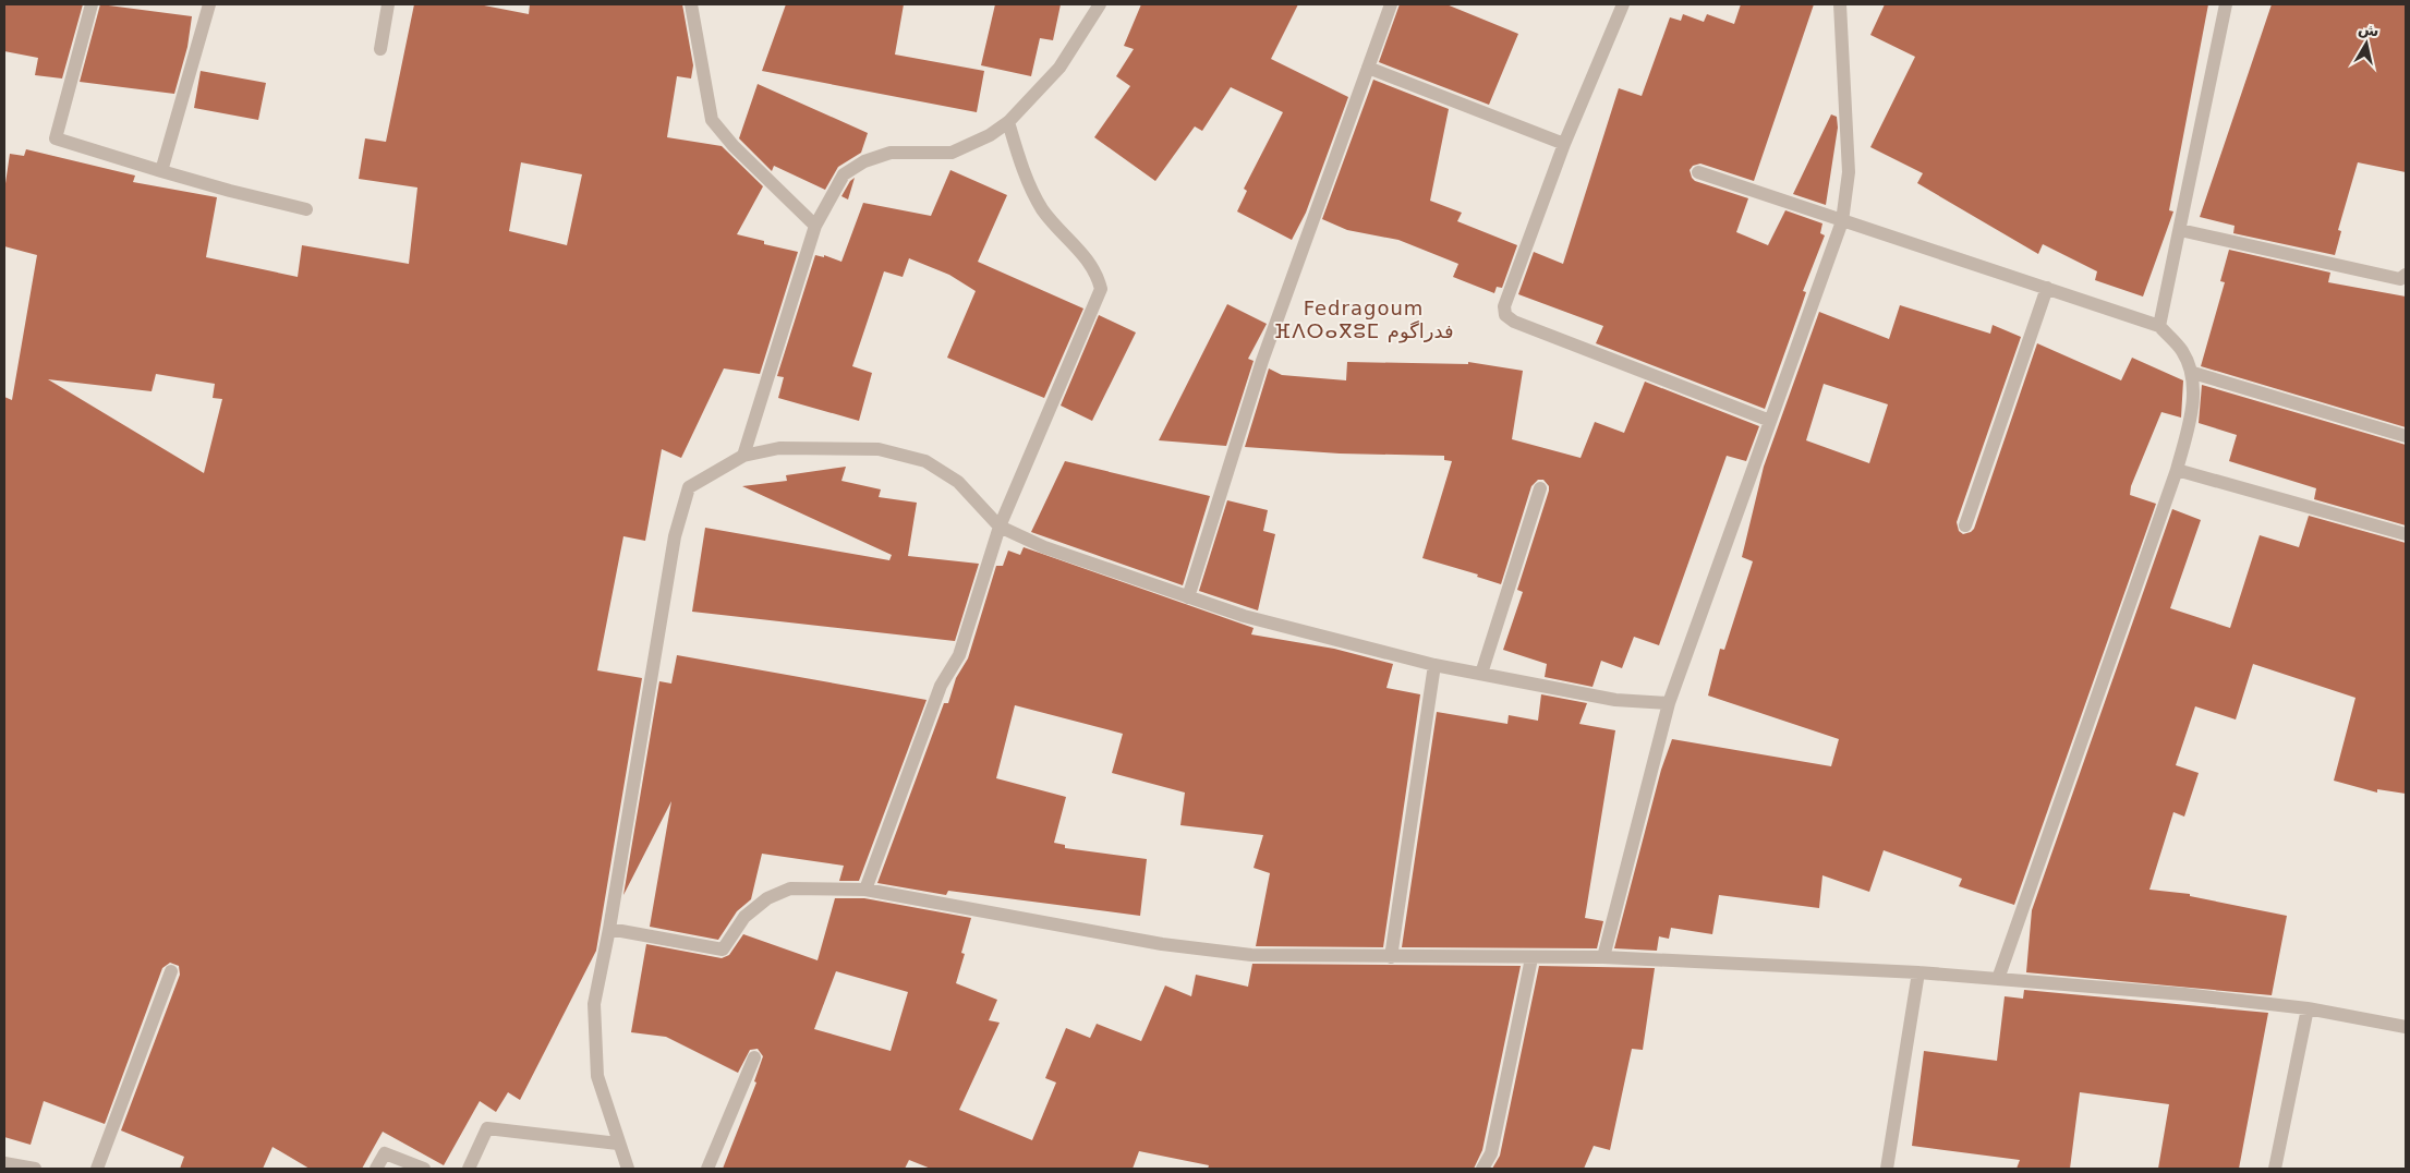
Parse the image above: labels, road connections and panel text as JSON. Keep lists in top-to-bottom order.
{
  "districts": ["Fedragoum ⴼⴷⵔⴰⴳⵓⵎ فدراگوم"],
  "north": "top"
}
